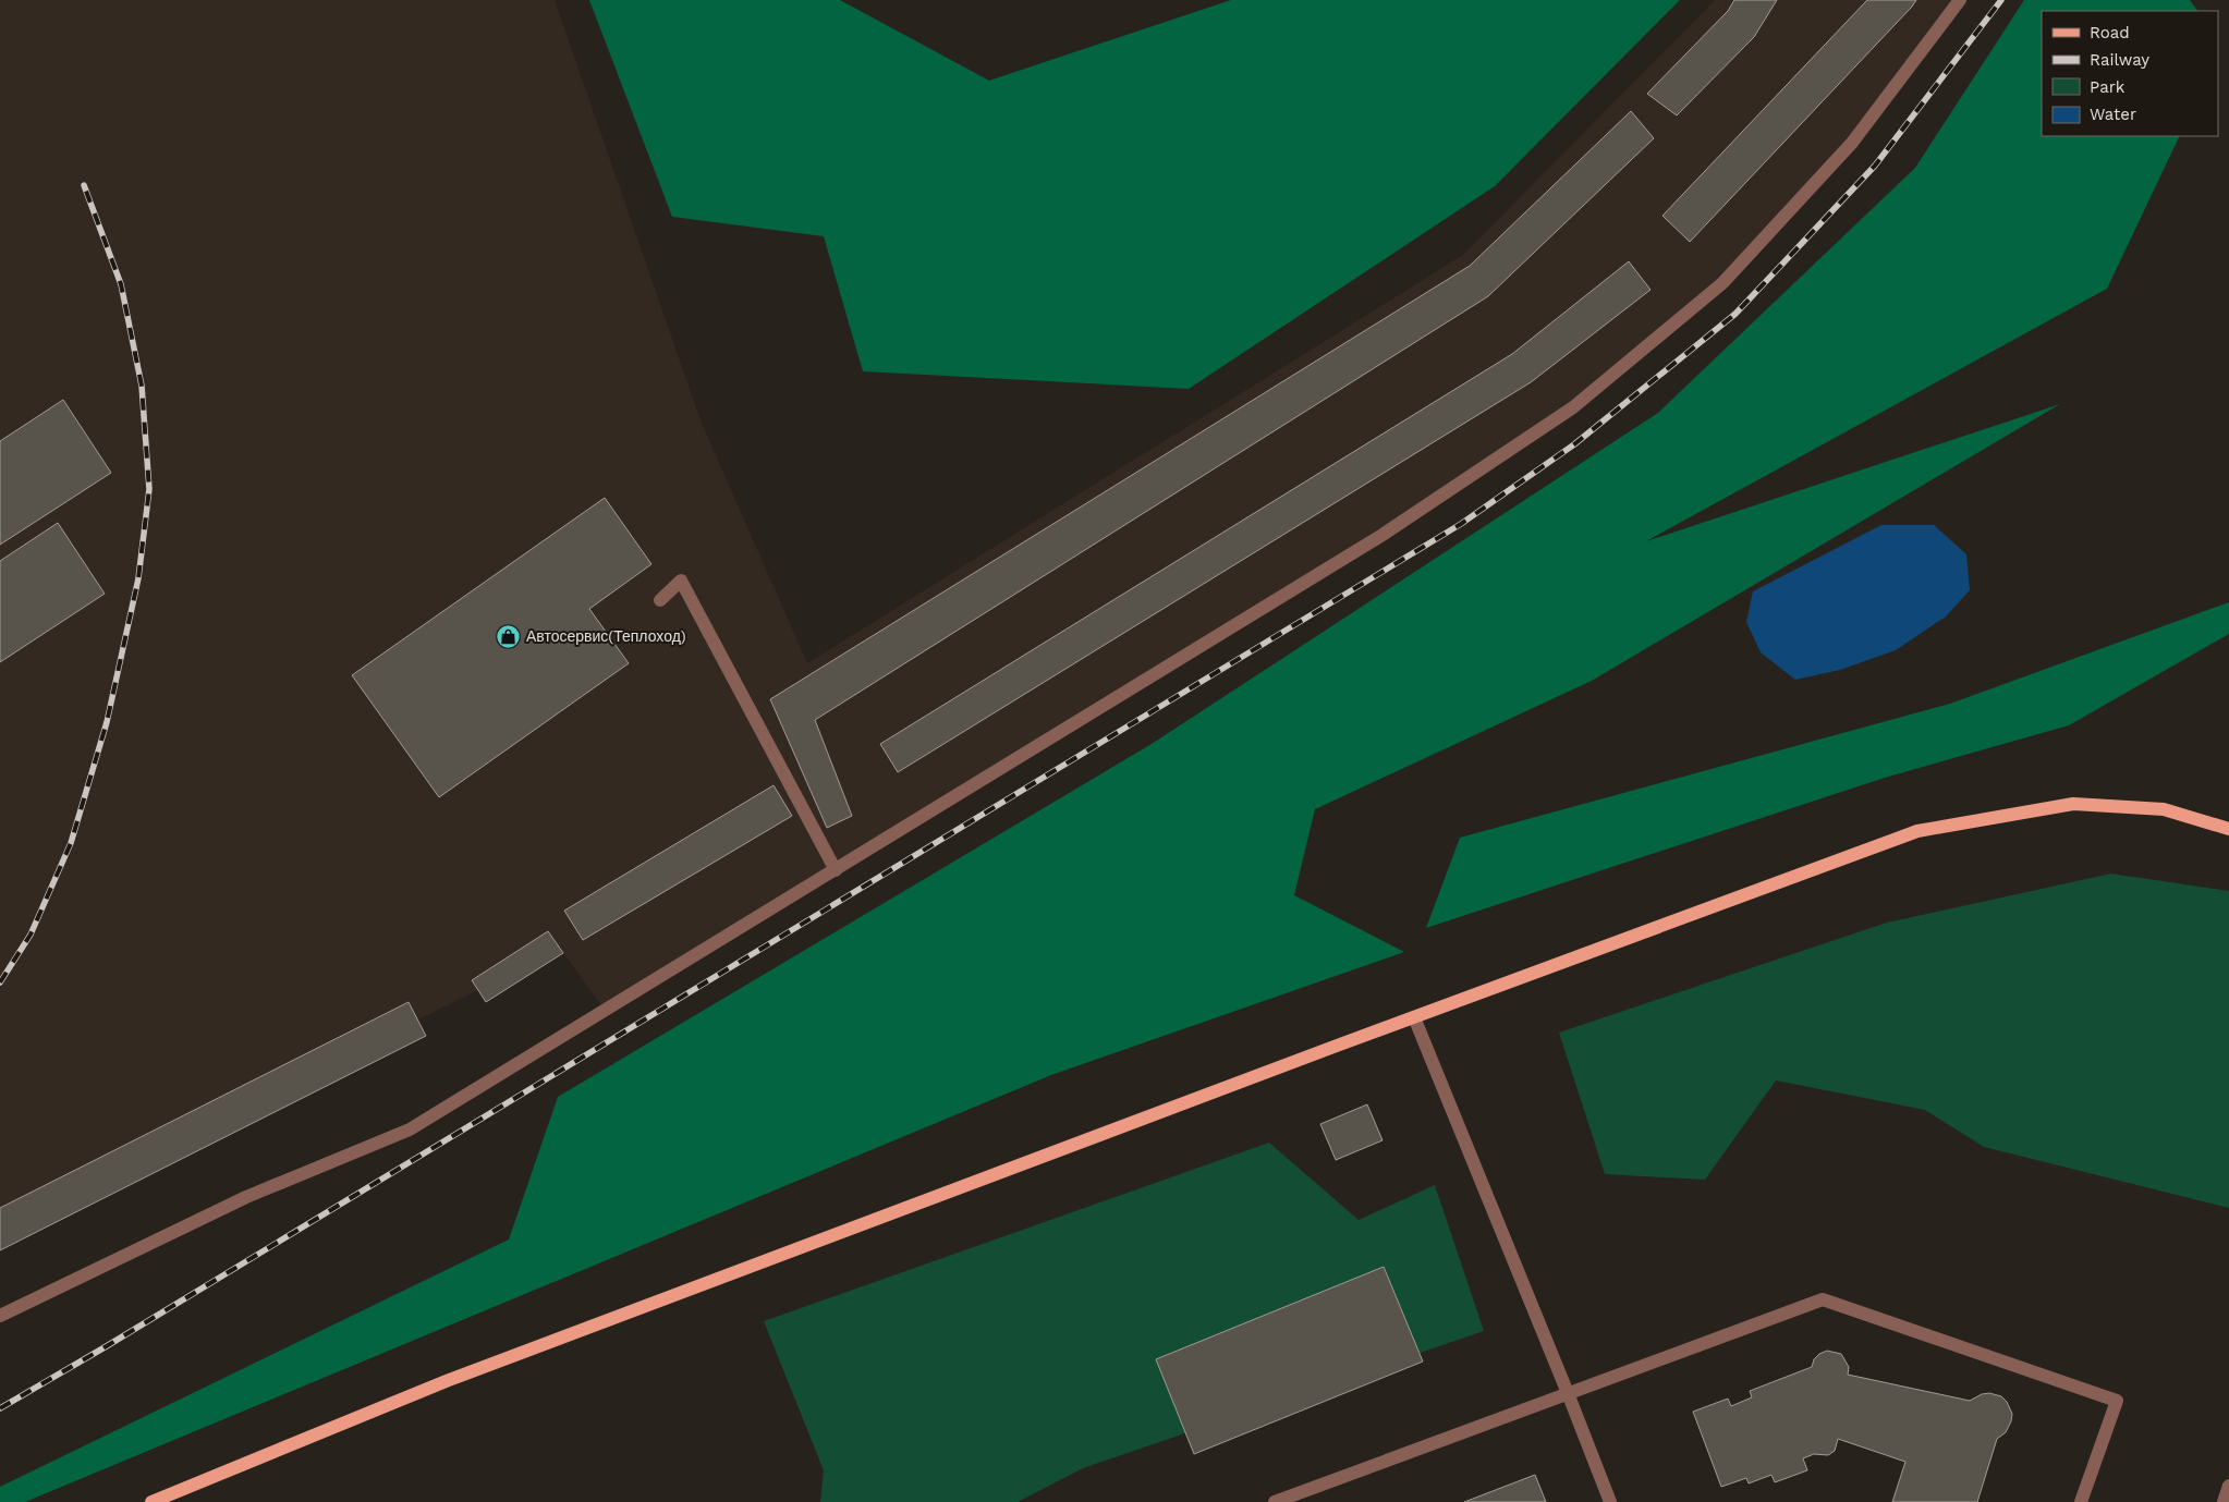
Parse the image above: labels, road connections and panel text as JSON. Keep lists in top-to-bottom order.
{
  "places": {
    "shop": ["Автосервис(Теплоход)"]
  },
  "legend": [
    "Road",
    "Railway",
    "Park",
    "Water"
  ]
}
